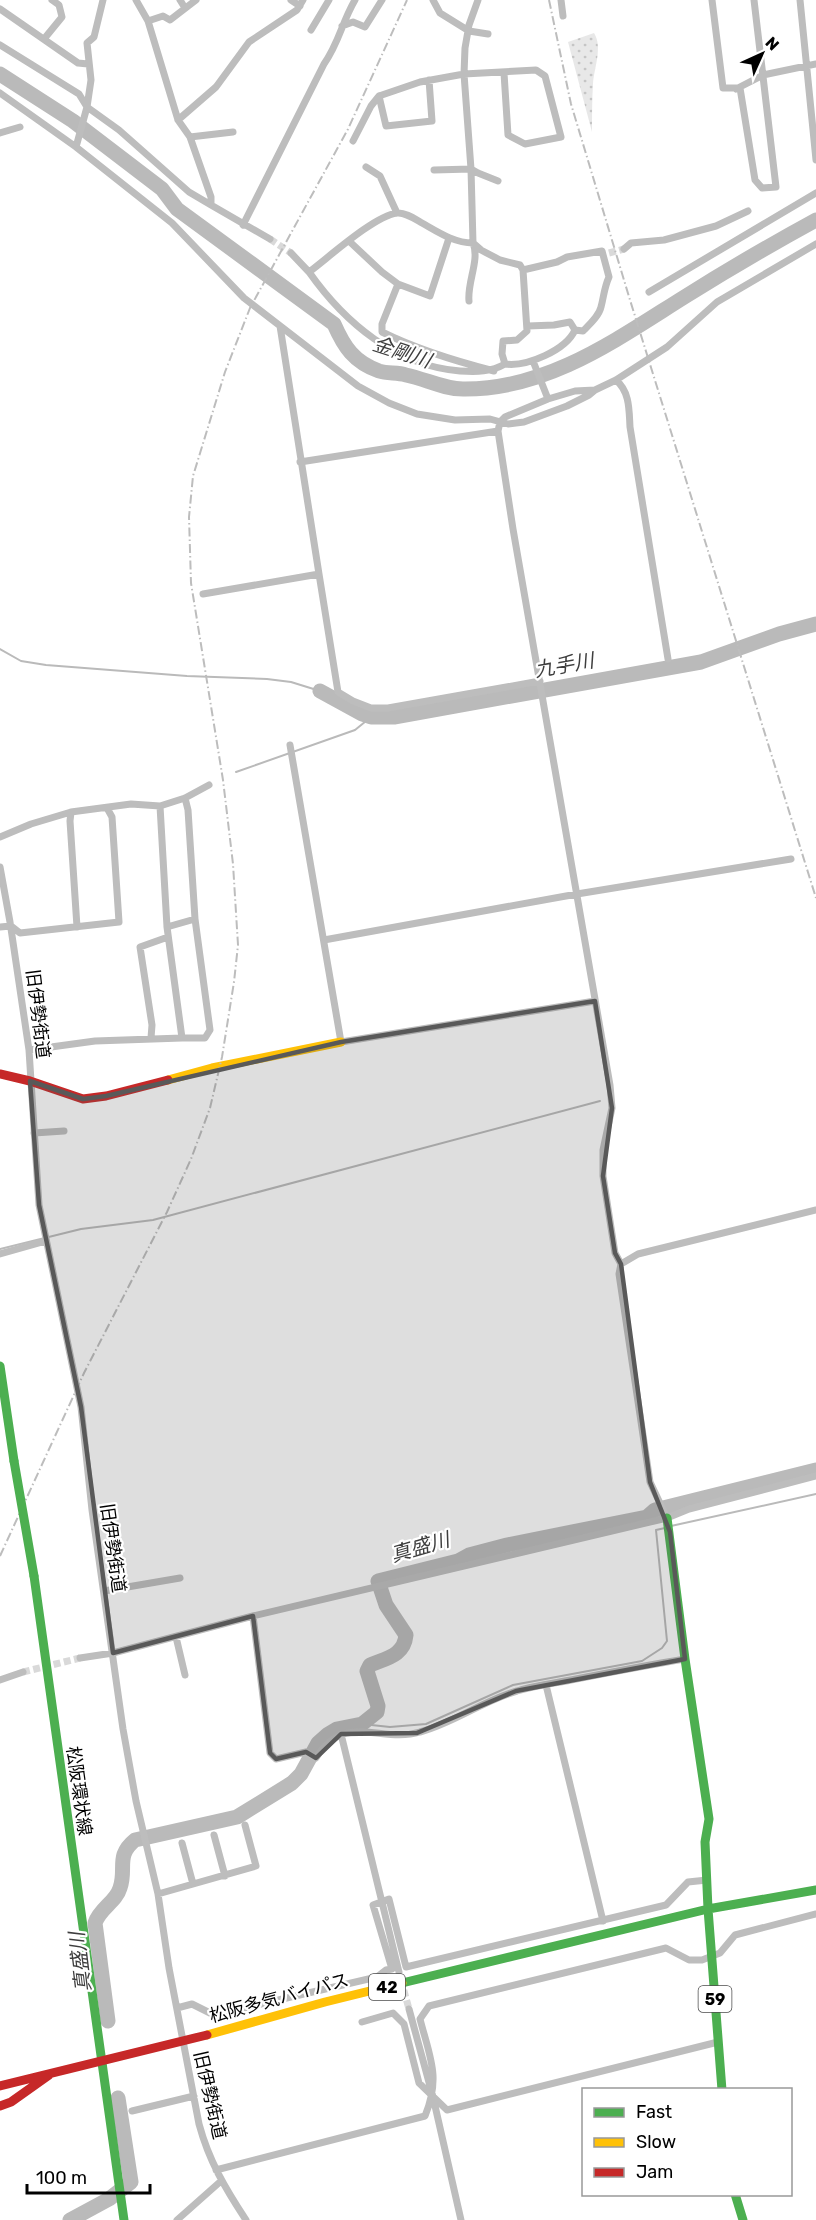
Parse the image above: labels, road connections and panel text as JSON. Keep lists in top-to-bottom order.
{
  "streets": {
    "main road": [
      "松阪環状線",
      "42",
      "松阪多気バイパス",
      "59"
    ],
    "street": ["旧伊勢街道"]
  },
  "crossings": [
    ["旧伊勢街道", "松阪多気バイパス"],
    ["松阪環状線", "松阪多気バイパス"],
    ["松阪多気バイパス", "59"]
  ],
  "water": ["金剛川", "九手川", "真盛川"],
  "legend": ["Fast", "Slow", "Jam"],
  "scale_bar": "100 m",
  "north": "top right"
}
